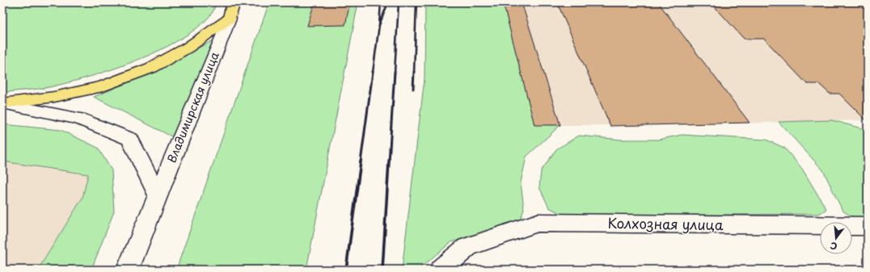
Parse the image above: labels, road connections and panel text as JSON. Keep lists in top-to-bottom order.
{
  "streets": {
    "street": ["Владимирская улица", "Колхозная улица"]
  },
  "north": "bottom"
}
